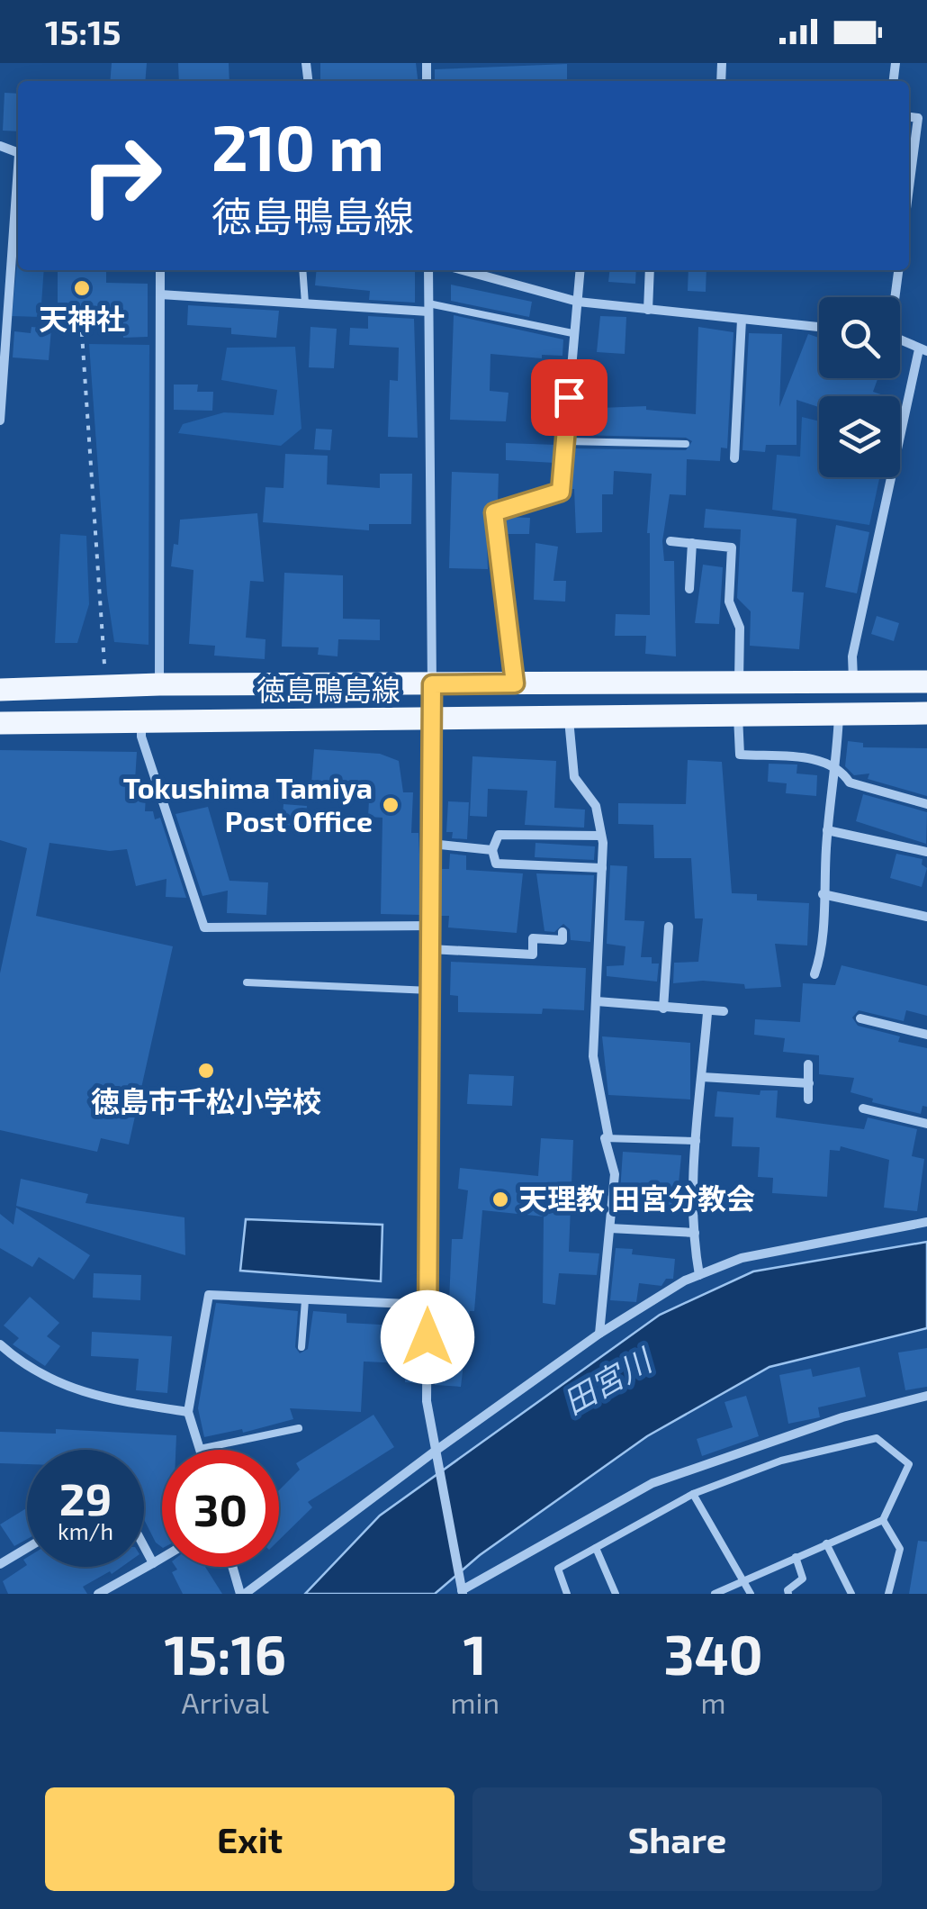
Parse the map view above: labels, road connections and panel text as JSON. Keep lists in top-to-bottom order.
{
  "streets": {
    "main road": ["徳島鴨島線"]
  },
  "water": ["田宮川"],
  "places": [
    "天神社",
    "Tokushima Tamiya Post Office",
    "徳島市千松小学校",
    "天理教 田宮分教会"
  ],
  "page": {
    "status": "15:15",
    "turn": ["210 m", "徳島鴨島線"],
    "speed": "29 km/h",
    "limit": "30",
    "eta": [
      "15:16",
      "Arrival",
      "1",
      "min",
      "340",
      "m"
    ],
    "buttons": ["Exit", "Share"]
  }
}
